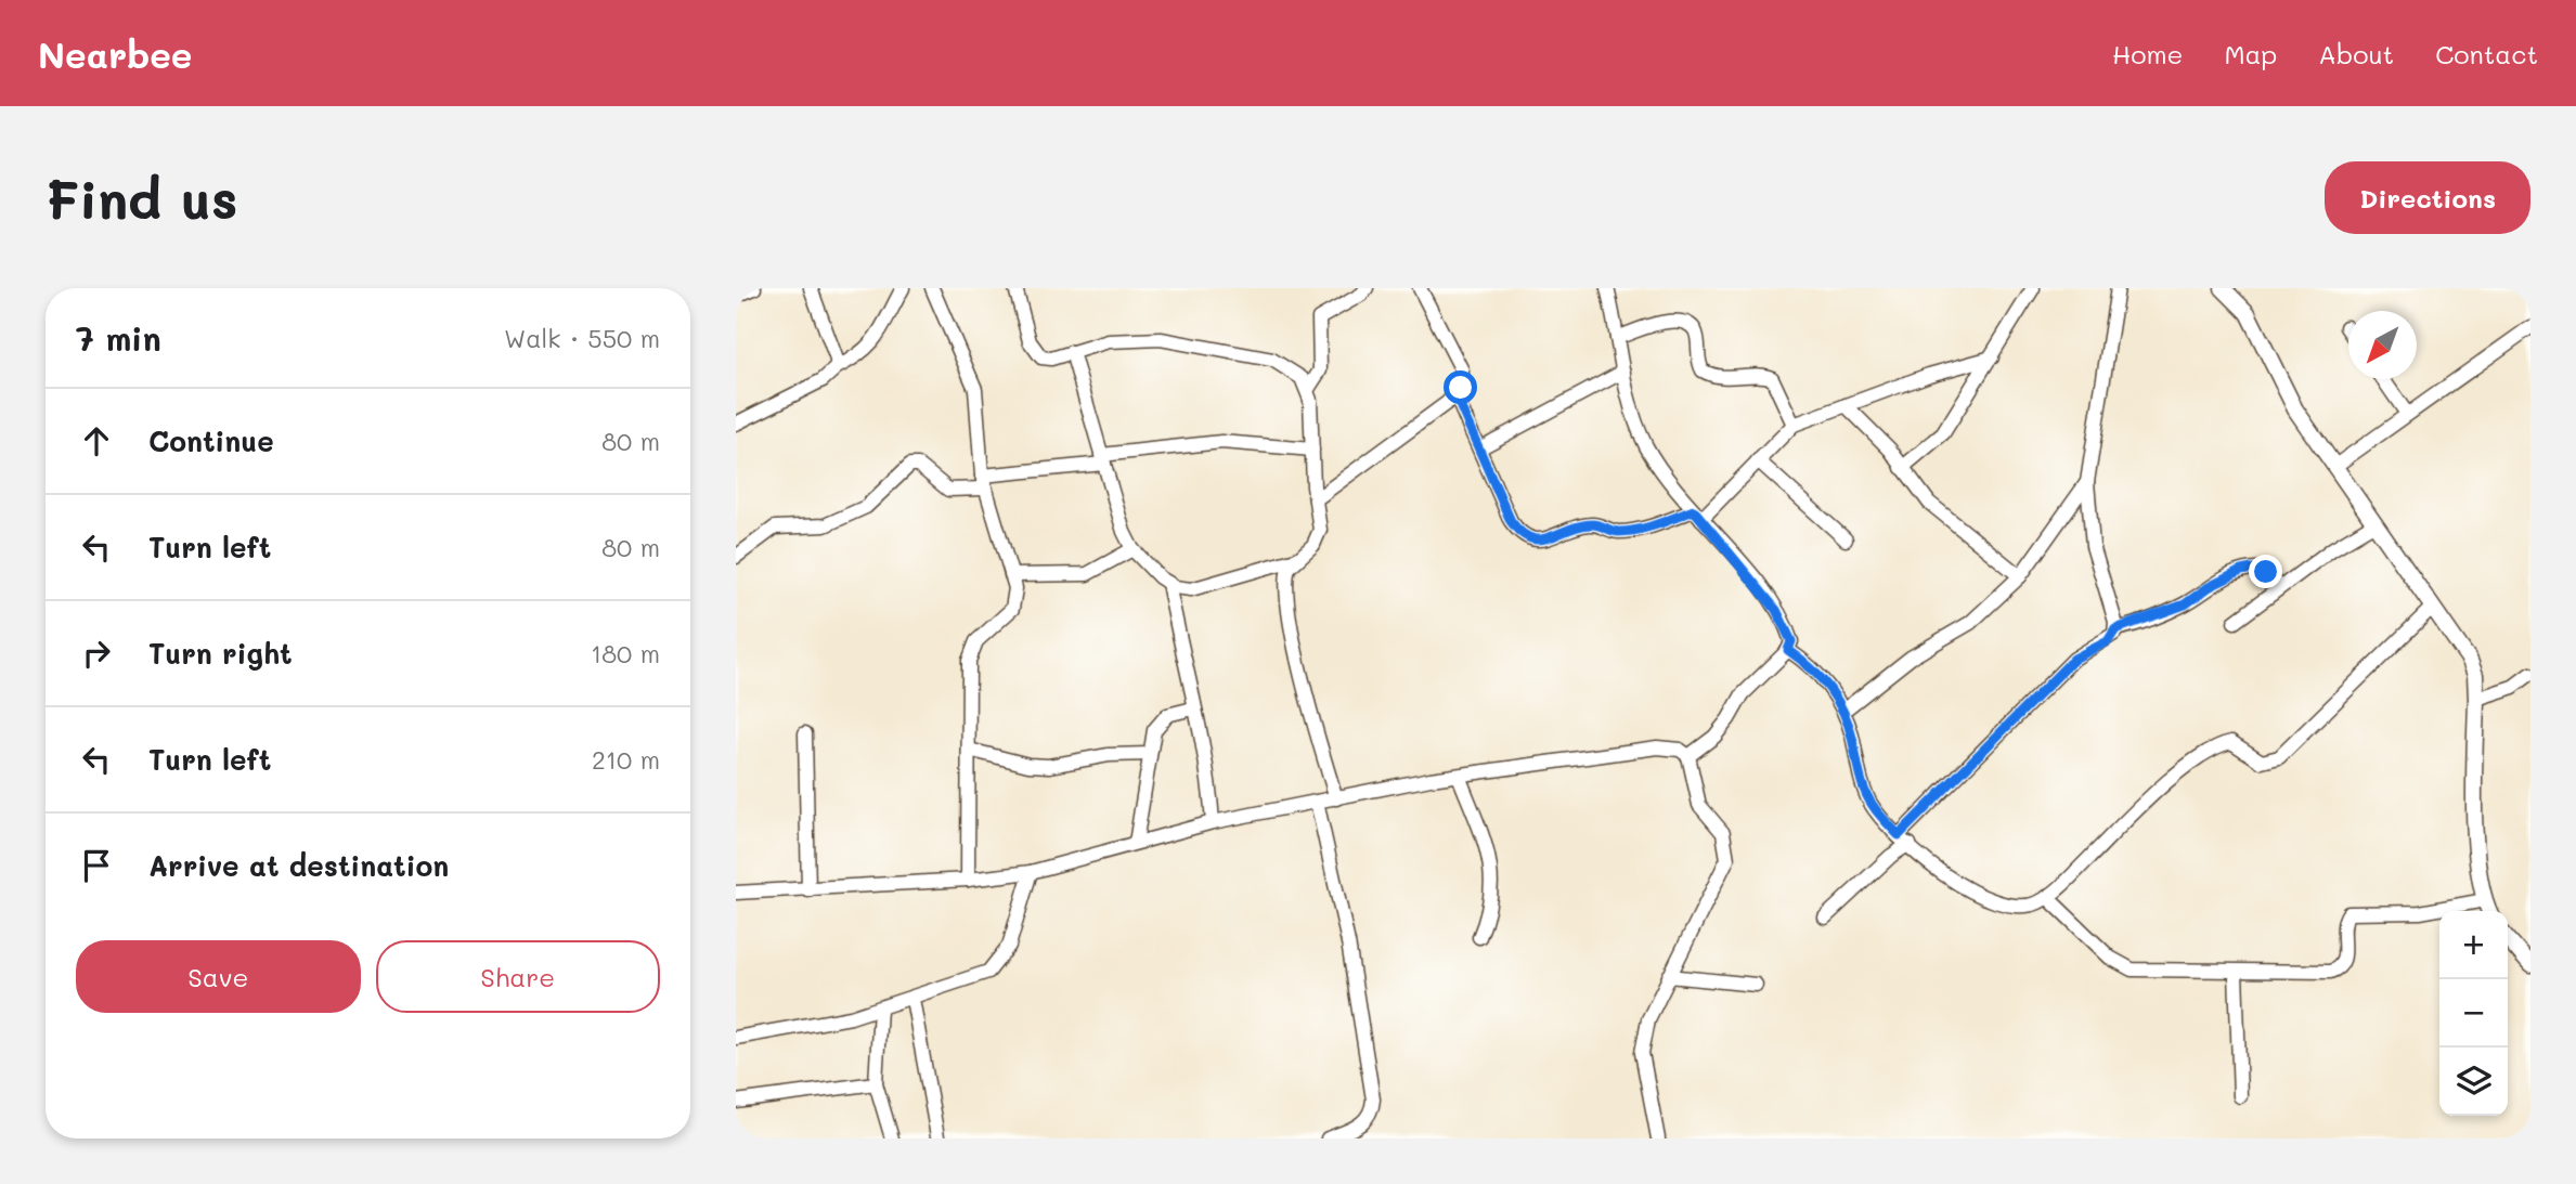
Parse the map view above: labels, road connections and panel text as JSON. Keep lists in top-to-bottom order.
{
  "north": "bottom left",
  "page": {
    "header": "Nearbee",
    "nav": [
      "Home",
      "Map",
      "About",
      "Contact"
    ],
    "buttons": [
      "Directions",
      ["Save", "Share"]
    ],
    "title": "Find us",
    "heading": ["7 min", "Walk · 550 m"],
    "list": [
      ["Continue", "80 m"],
      ["Turn left", "80 m"],
      ["Turn right", "180 m"],
      ["Turn left", "210 m"],
      "Arrive at destination"
    ],
    "map_buttons": ["+", "−"]
  }
}
